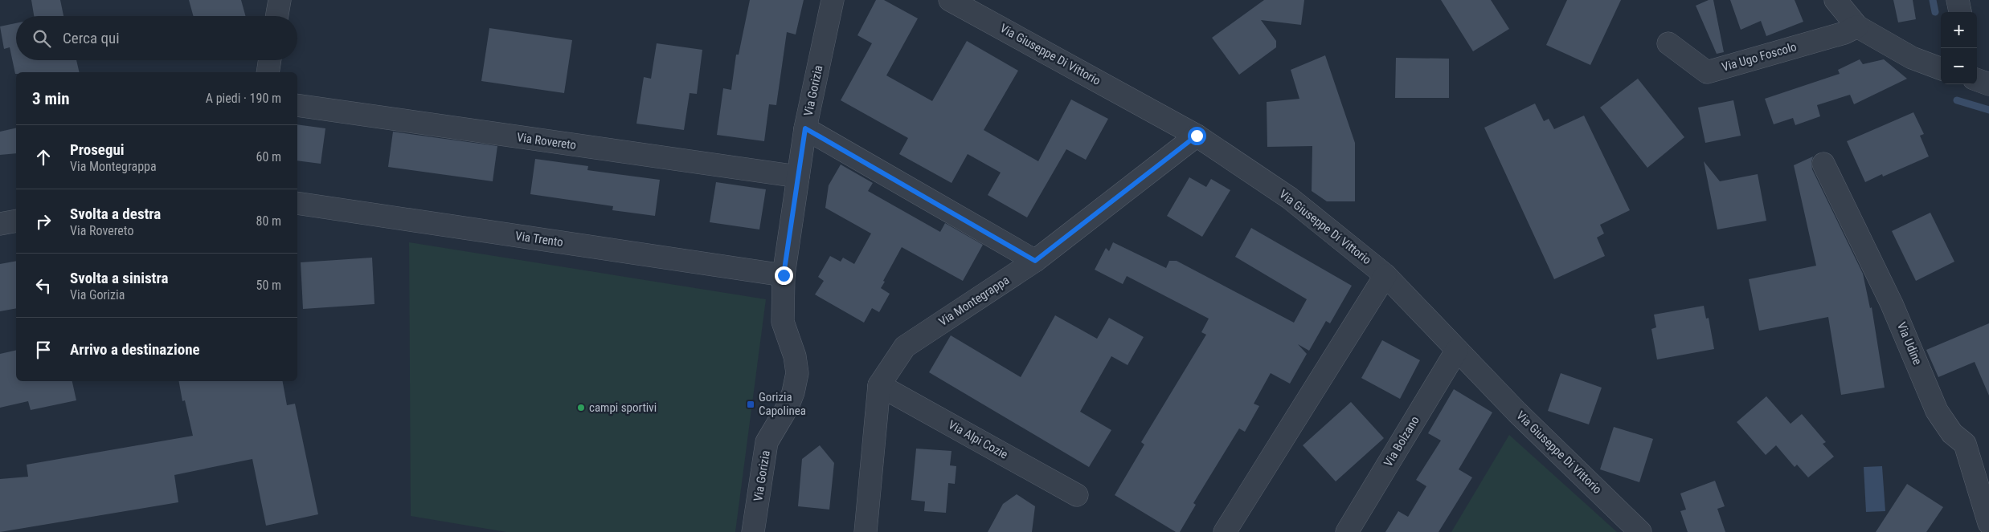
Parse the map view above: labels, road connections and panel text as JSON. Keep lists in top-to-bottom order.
{
  "streets": {
    "street": [
      "Via Giuseppe Di Vittorio",
      "Via Ugo Foscolo",
      "Via Gorizia",
      "Via Rovereto",
      "Via Trento",
      "Via Montegrappa",
      "Via Udine",
      "Via Alpi Cozie",
      "Via Bolzano"
    ]
  },
  "crossings": [
    ["Via Giuseppe Di Vittorio", "Via Montegrappa"],
    ["Via Giuseppe Di Vittorio", "Via Bolzano"],
    ["Via Gorizia", "Via Rovereto"],
    ["Via Gorizia", "Via Trento"],
    ["Via Montegrappa", "Via Alpi Cozie"]
  ],
  "places": {
    "transit": ["Gorizia Capolinea"],
    "other": ["campi sportivi"]
  },
  "page": {
    "map_buttons": ["+", "−"],
    "search": "Cerca qui",
    "heading": ["3 min", "A piedi · 190 m"],
    "list": [
      ["Prosegui", "Via Montegrappa", "60 m"],
      ["Svolta a destra", "Via Rovereto", "80 m"],
      ["Svolta a sinistra", "Via Gorizia", "50 m"],
      "Arrivo a destinazione"
    ]
  }
}
